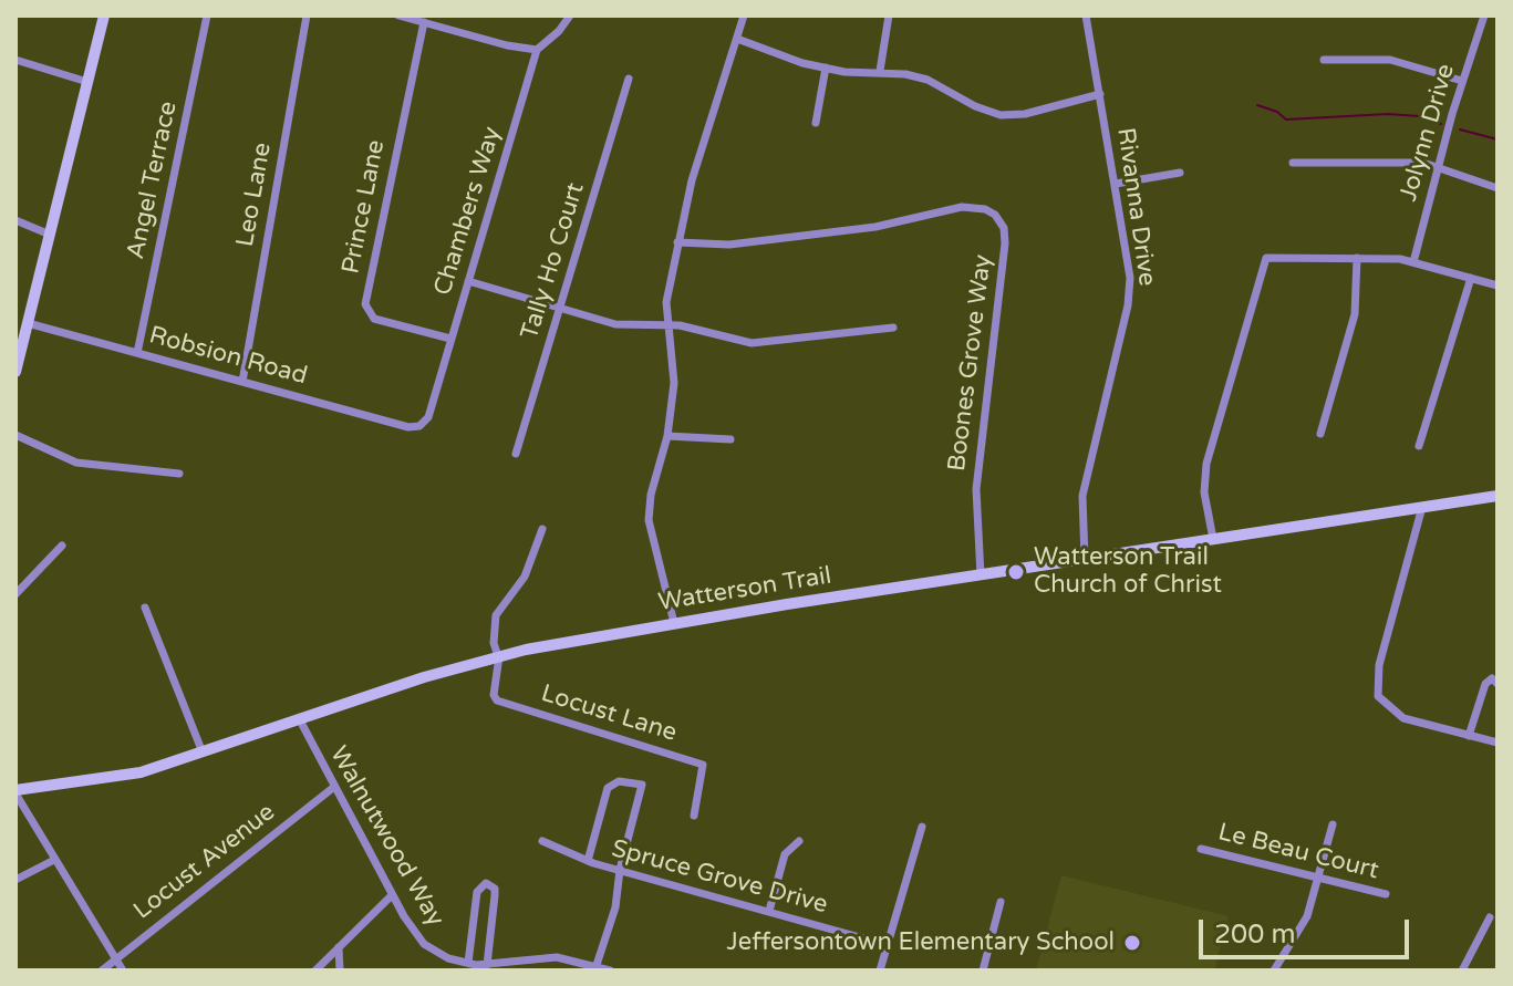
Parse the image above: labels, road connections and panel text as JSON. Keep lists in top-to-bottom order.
{
  "streets": {
    "main road": ["Watterson Trail"],
    "street": [
      "Jolynn Drive",
      "Angel Terrace",
      "Leo Lane",
      "Prince Lane",
      "Rivanna Drive",
      "Chambers Way",
      "Tally Ho Court",
      "Robsion Road",
      "Boones Grove Way",
      "Locust Lane",
      "Walnutwood Way",
      "Le Beau Court",
      "Locust Avenue",
      "Spruce Grove Drive"
    ]
  },
  "crossings": [
    ["Angel Terrace", "Robsion Road"],
    ["Leo Lane", "Robsion Road"],
    ["Prince Lane", "Chambers Way"],
    ["Rivanna Drive", "Watterson Trail"],
    ["Chambers Way", "Robsion Road"],
    ["Boones Grove Way", "Watterson Trail"],
    ["Watterson Trail", "Locust Lane"],
    ["Watterson Trail", "Walnutwood Way"],
    ["Walnutwood Way", "Locust Avenue"]
  ],
  "places": ["Watterson Trail Church of Christ", "Jeffersontown Elementary School"],
  "scale_bar": "200 m"
}
